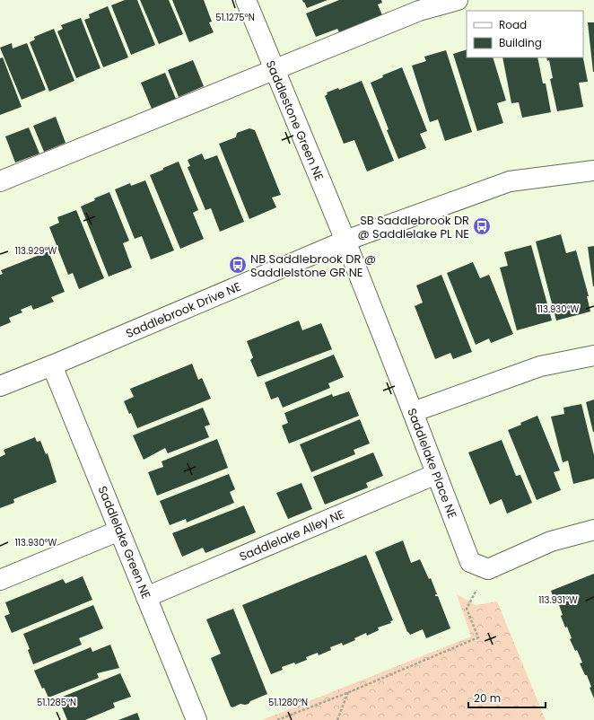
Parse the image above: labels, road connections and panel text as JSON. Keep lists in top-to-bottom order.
{
  "streets": {
    "street": [
      "Saddlestone Green NE",
      "Saddlebrook Drive NE",
      "Saddlelake Place NE",
      "Saddlelake Alley NE",
      "Saddlelake Green NE"
    ]
  },
  "crossings": [
    ["Saddlestone Green NE", "Saddlebrook Drive NE"],
    ["Saddlestone Green NE", "Saddlelake Place NE"],
    ["Saddlebrook Drive NE", "Saddlelake Place NE"],
    ["Saddlebrook Drive NE", "Saddlelake Green NE"],
    ["Saddlelake Place NE", "Saddlelake Alley NE"],
    ["Saddlelake Alley NE", "Saddlelake Green NE"]
  ],
  "places": {
    "bus stop": ["SB Saddlebrook DR @ Saddlelake PL NE", "NB Saddlebrook DR @ Saddlelstone GR NE"]
  },
  "legend": ["Road", "Building"],
  "scale_bar": "20 m",
  "coordinates": [
    "51.1275°N",
    "113.929°W",
    "113.930°W",
    "113.931°W",
    "51.1285°N",
    "51.1280°N"
  ]
}
